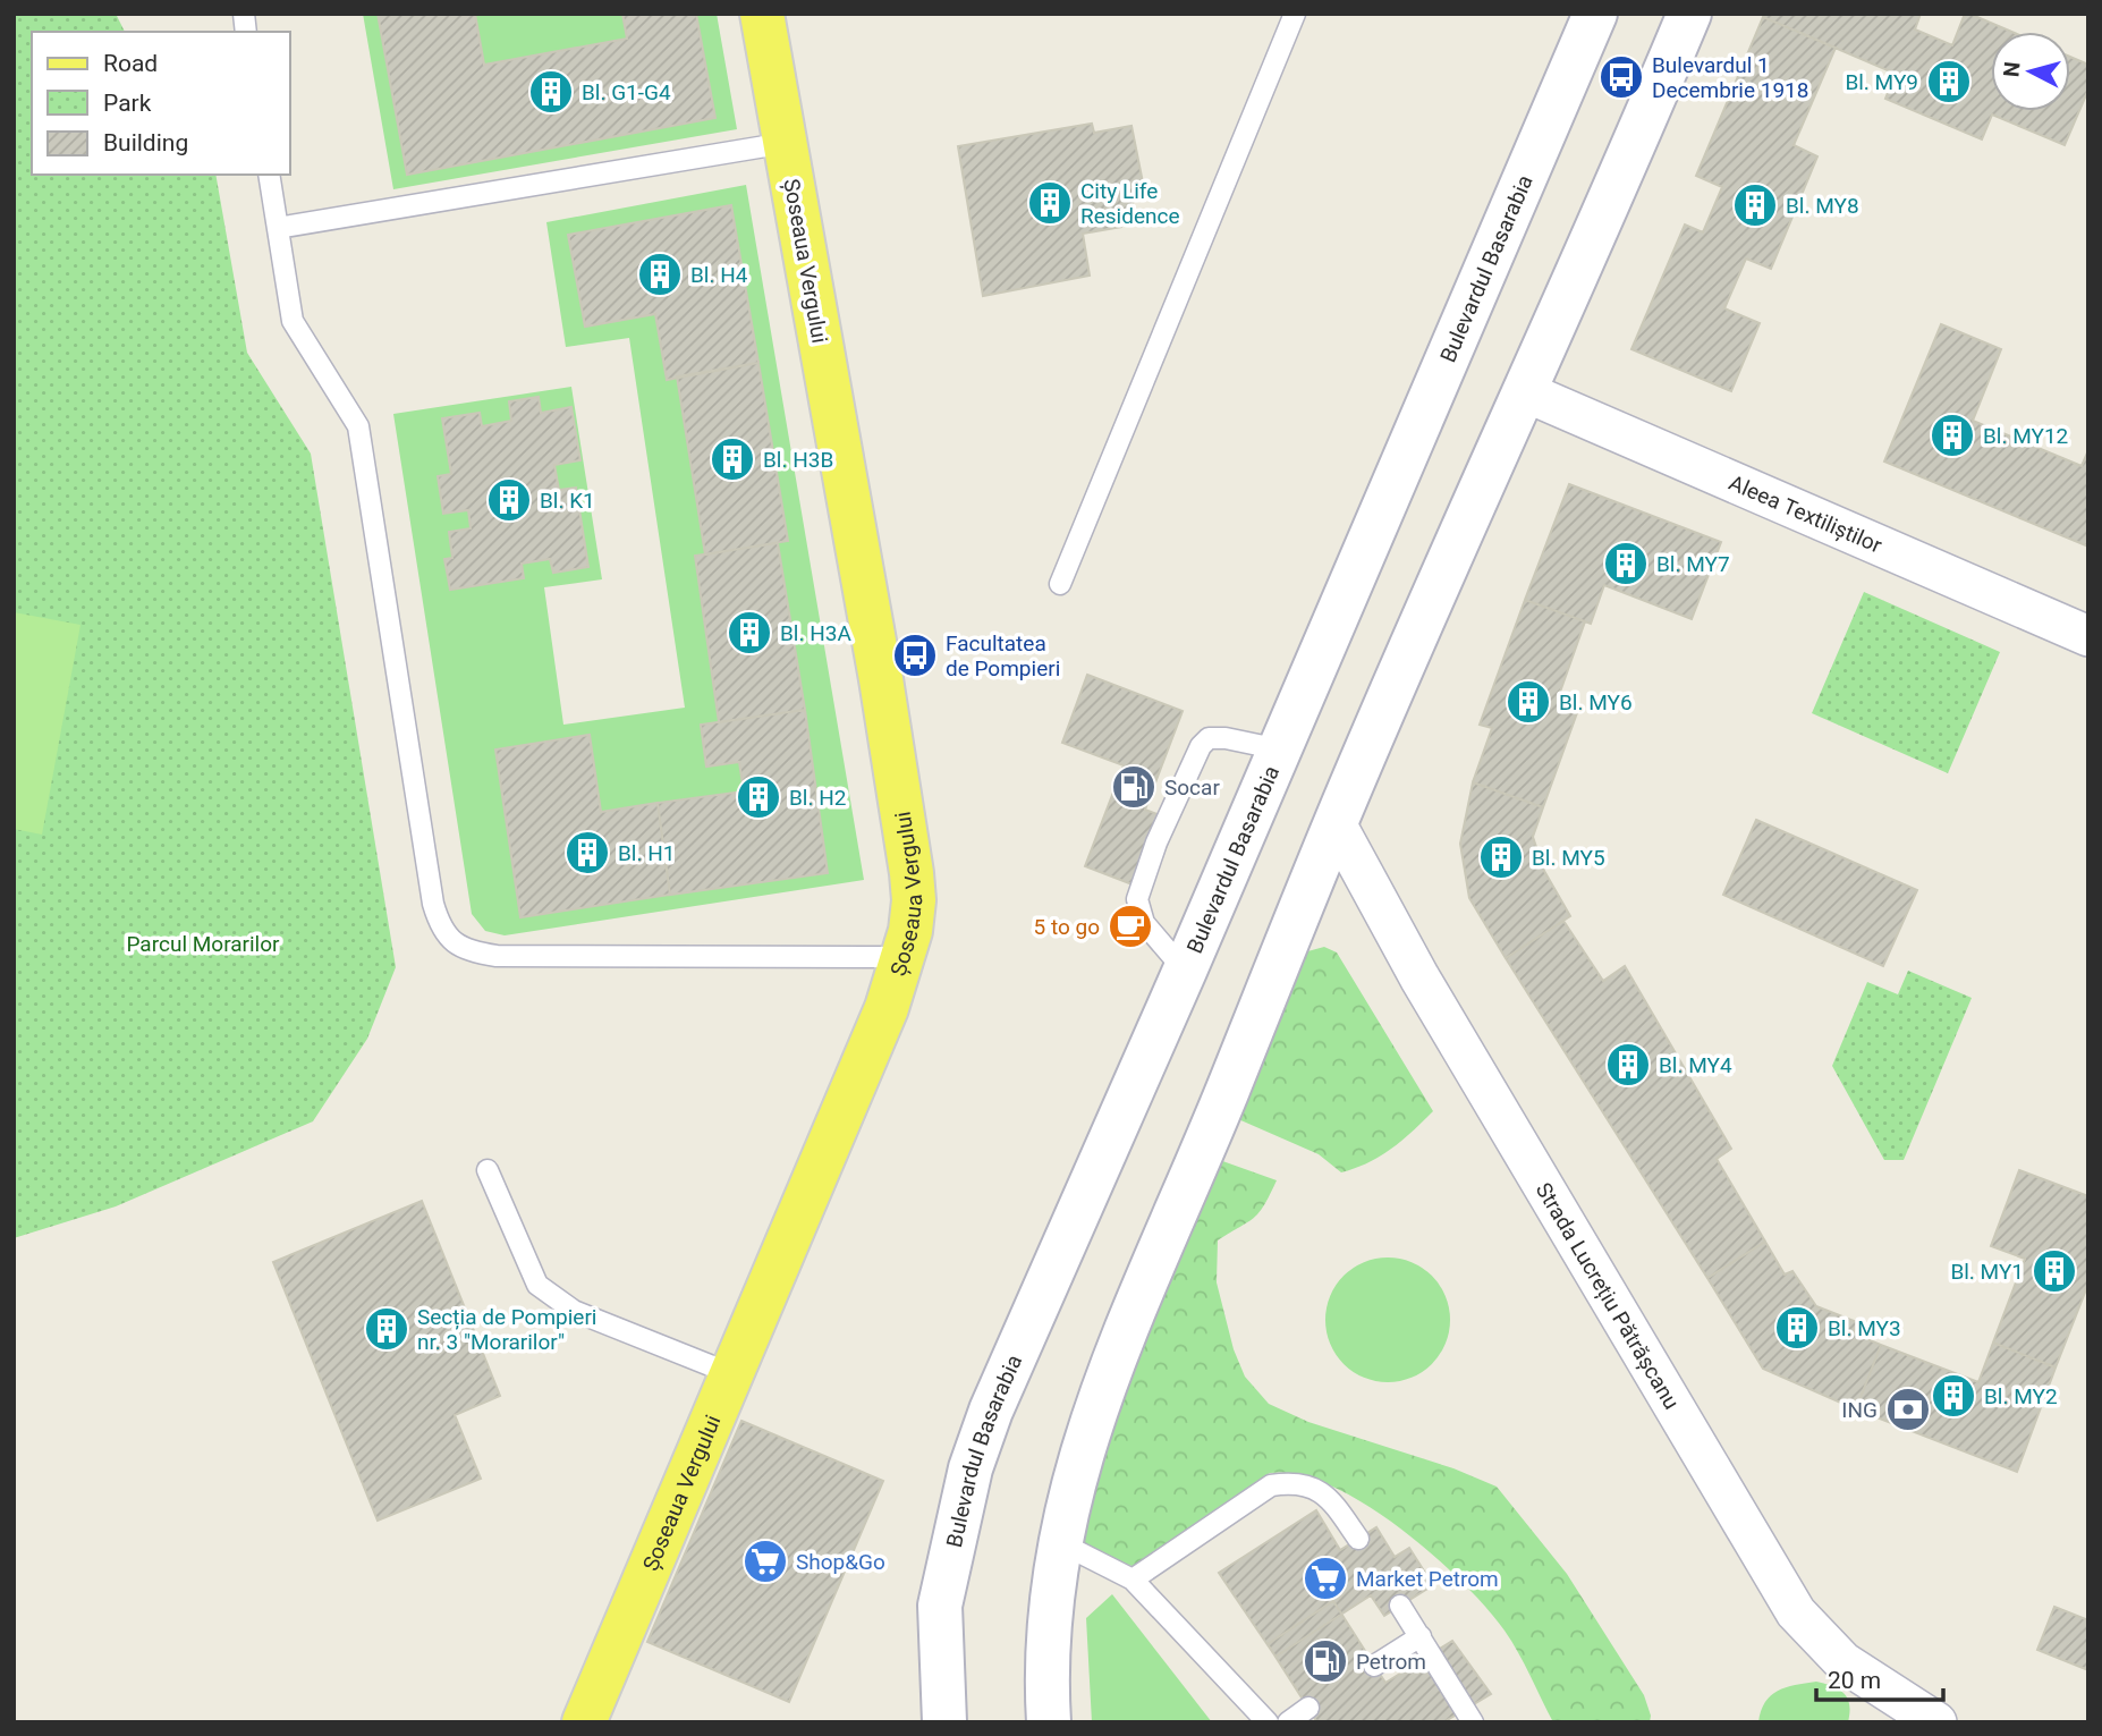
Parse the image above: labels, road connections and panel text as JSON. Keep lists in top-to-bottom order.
{
  "streets": {
    "main road": ["Șoseaua Vergului", "Bulevardul Basarabia"],
    "street": ["Aleea Textiliștilor", "Strada Lucrețiu Pătrășcanu"]
  },
  "parks": ["Parcul Morarilor"],
  "places": {
    "bus stop": ["Bulevardul 1 Decembrie 1918", "Facultatea de Pompieri"],
    "building": [
      "Bl. MY9",
      "Bl. G1-G4",
      "City Life Residence",
      "Bl. MY8",
      "Bl. H4",
      "Bl. MY12",
      "Bl. H3B",
      "Bl. K1",
      "Bl. MY7",
      "Bl. H3A",
      "Bl. MY6",
      "Bl. H2",
      "Bl. H1",
      "Bl. MY5",
      "Bl. MY4",
      "Bl. MY1",
      "Bl. MY3",
      "Secția de Pompieri nr. 3 \"Morarilor\"",
      "Bl. MY2"
    ],
    "fuel station": ["Socar", "Petrom"],
    "cafe": ["5 to go"],
    "bank": ["ING"],
    "supermarket": ["Shop&Go", "Market Petrom"]
  },
  "legend": ["Road", "Park", "Building"],
  "scale_bar": "20 m",
  "north": "left"
}
